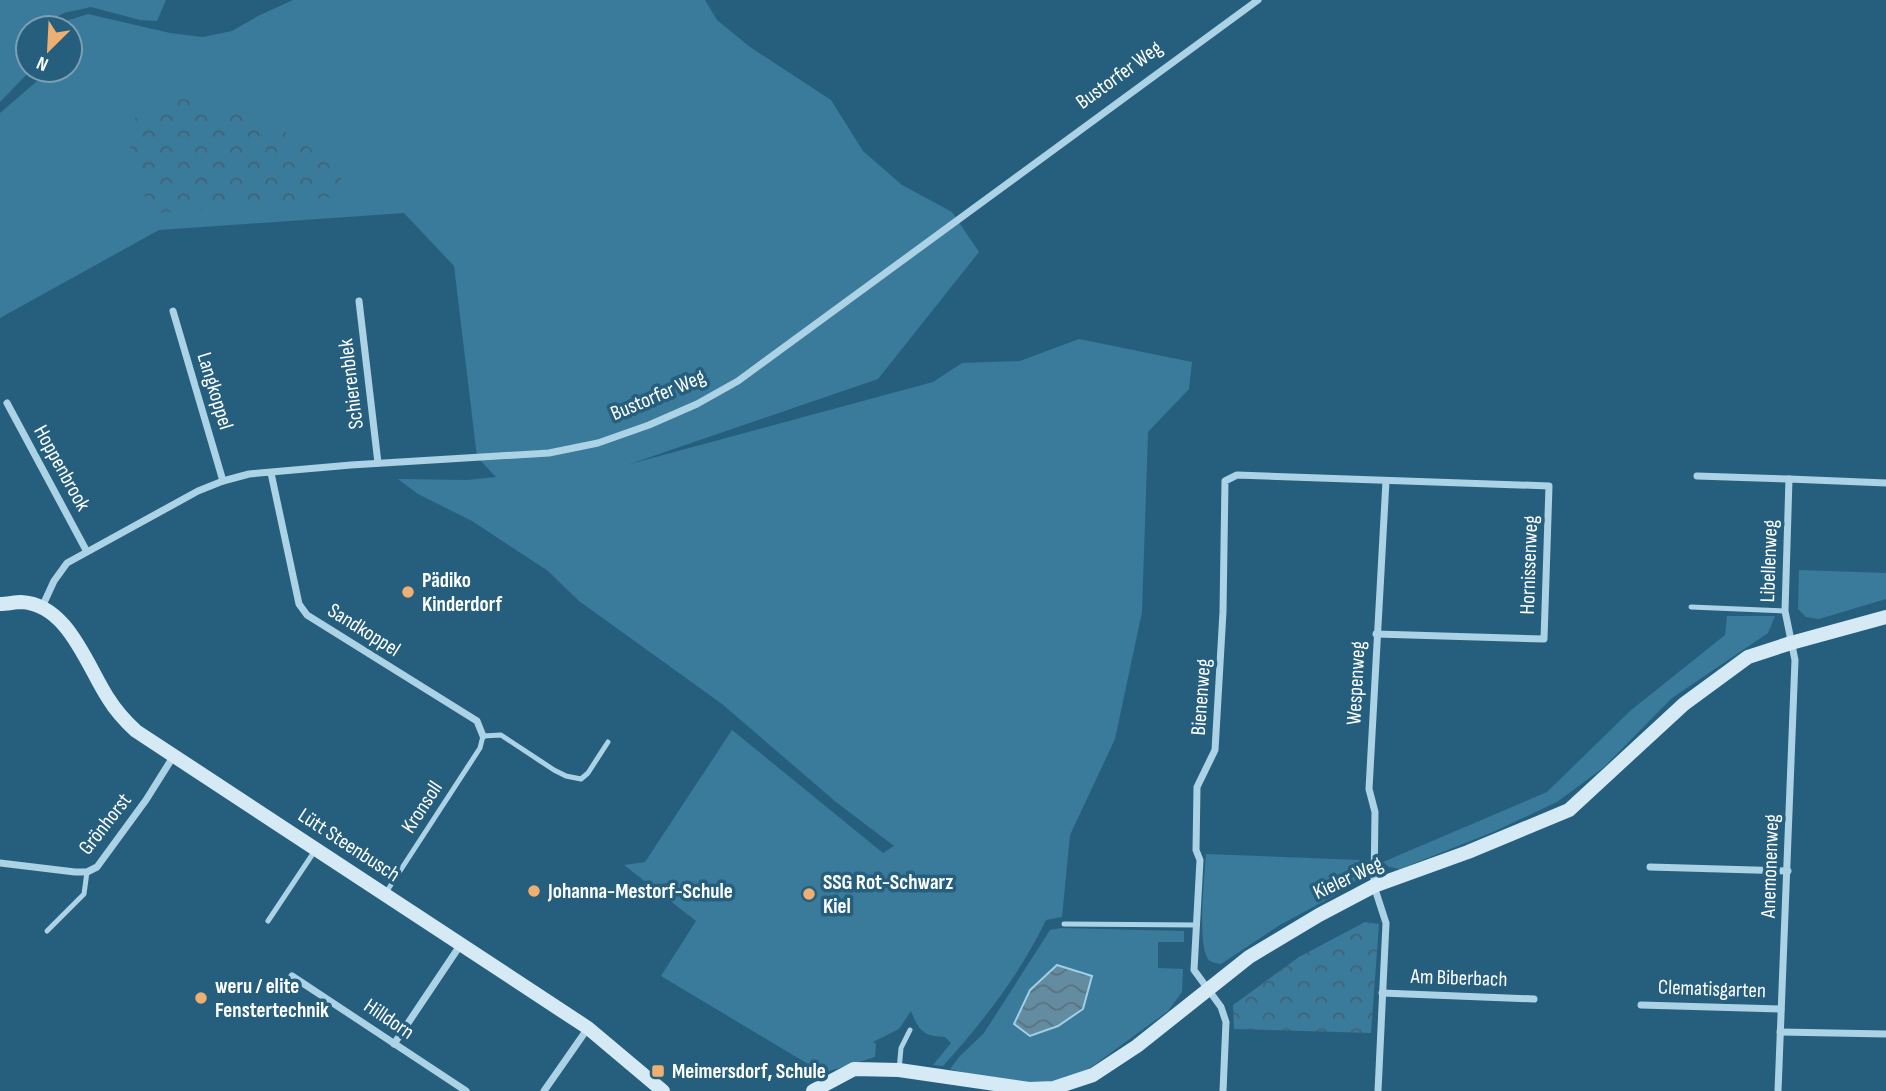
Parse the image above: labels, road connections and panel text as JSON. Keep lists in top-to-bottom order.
{
  "streets": {
    "street": [
      "Bustorfer Weg",
      "Schierenblek",
      "Langkoppel",
      "Hoppenbrook",
      "Libellenweg",
      "Hornissenweg",
      "Sandkoppel",
      "Wespenweg",
      "Bienenweg",
      "Grönhorst",
      "Lütt Steenbusch",
      "Anemonenweg",
      "Kieler Weg",
      "Am Biberbach",
      "Clematisgarten",
      "Hilldorn"
    ],
    "lane": ["Kronsoll"]
  },
  "crossings": [
    ["Bustorfer Weg", "Schierenblek"],
    ["Bustorfer Weg", "Langkoppel"],
    ["Bustorfer Weg", "Hoppenbrook"],
    ["Bustorfer Weg", "Sandkoppel"],
    ["Bustorfer Weg", "Lütt Steenbusch"],
    ["Libellenweg", "Anemonenweg"],
    ["Libellenweg", "Kieler Weg"],
    ["Hornissenweg", "Wespenweg"],
    ["Hornissenweg", "Bienenweg"],
    ["Sandkoppel", "Kronsoll"],
    ["Wespenweg", "Bienenweg"],
    ["Wespenweg", "Kieler Weg"],
    ["Wespenweg", "Am Biberbach"],
    ["Bienenweg", "Kieler Weg"],
    ["Kronsoll", "Lütt Steenbusch"],
    ["Grönhorst", "Lütt Steenbusch"],
    ["Anemonenweg", "Kieler Weg"],
    ["Anemonenweg", "Clematisgarten"],
    ["Kieler Weg", "Am Biberbach"]
  ],
  "places": {
    "other": [
      "Pädiko Kinderdorf",
      "Johanna-Mestorf-Schule",
      "SSG Rot-Schwarz Kiel",
      "weru / elite Fenstertechnik"
    ],
    "transit": ["Meimersdorf, Schule"]
  },
  "north": "bottom left"
}
